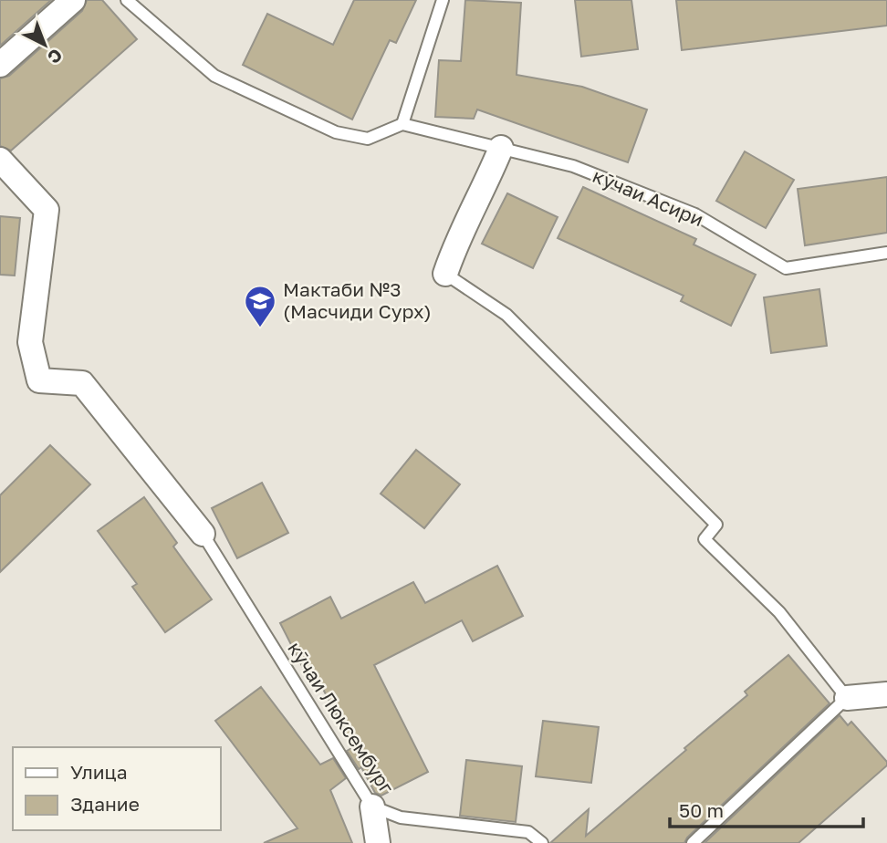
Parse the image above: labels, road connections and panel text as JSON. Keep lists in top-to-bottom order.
{
  "streets": {
    "lane": ["кӯчаи Асири", "кӯчаи Люксембург"]
  },
  "places": {
    "school or university": ["Мактаби №3 (Масчиди Сурх)"]
  },
  "legend": ["Улица", "Здание"],
  "scale_bar": "50 m",
  "north": "bottom right"
}
